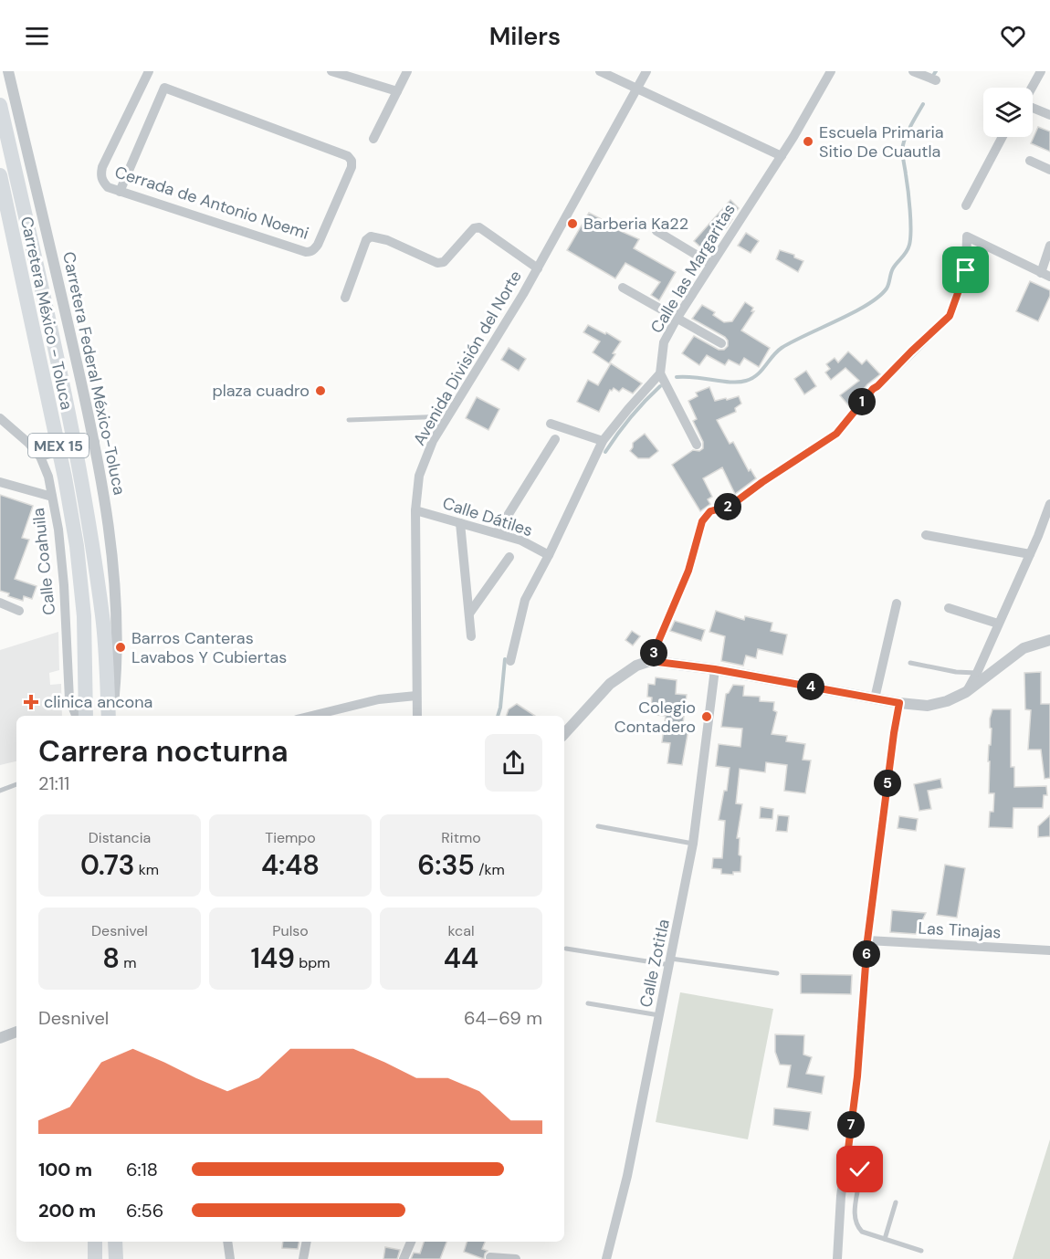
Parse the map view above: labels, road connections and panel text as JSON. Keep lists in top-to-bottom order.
{
  "streets": {
    "main road": ["Carretera México - Toluca", "MEX 15"],
    "street": [
      "Cerrada de Antonio Noemi",
      "Calle las Margaritas",
      "Avenida División del Norte",
      "Carretera Federal México-Toluca",
      "Calle Dátiles",
      "Calle Coahuila",
      "Las Tinajas",
      "Calle Zotitla"
    ]
  },
  "crossings": [
    ["Avenida División del Norte", "Calle Dátiles"]
  ],
  "places": {
    "other": [
      "Escuela Primaria Sitio De Cuautla",
      "Barberia Ka22",
      "plaza cuadro",
      "Barros Canteras Lavabos Y Cubiertas",
      "Colegio Contadero"
    ],
    "health": ["clinica ancona"]
  },
  "page": {
    "header": "Milers",
    "pins": [
      "1",
      "2",
      "3",
      "4",
      "5",
      "6",
      "7"
    ],
    "heading": ["Carrera nocturna", "21:11"],
    "stats": [
      ["Distancia", "0.73 km"],
      ["Tiempo", "4:48"],
      ["Ritmo", "6:35 /km"],
      ["Desnivel", "8 m"],
      ["Pulso", "149 bpm"],
      ["kcal", "44"]
    ],
    "chart": ["Desnivel", "64–69 m"],
    "list": [
      {
        "name": "100 m",
        "note": "6:18"
      },
      {
        "name": "200 m",
        "note": "6:56"
      }
    ]
  }
}
